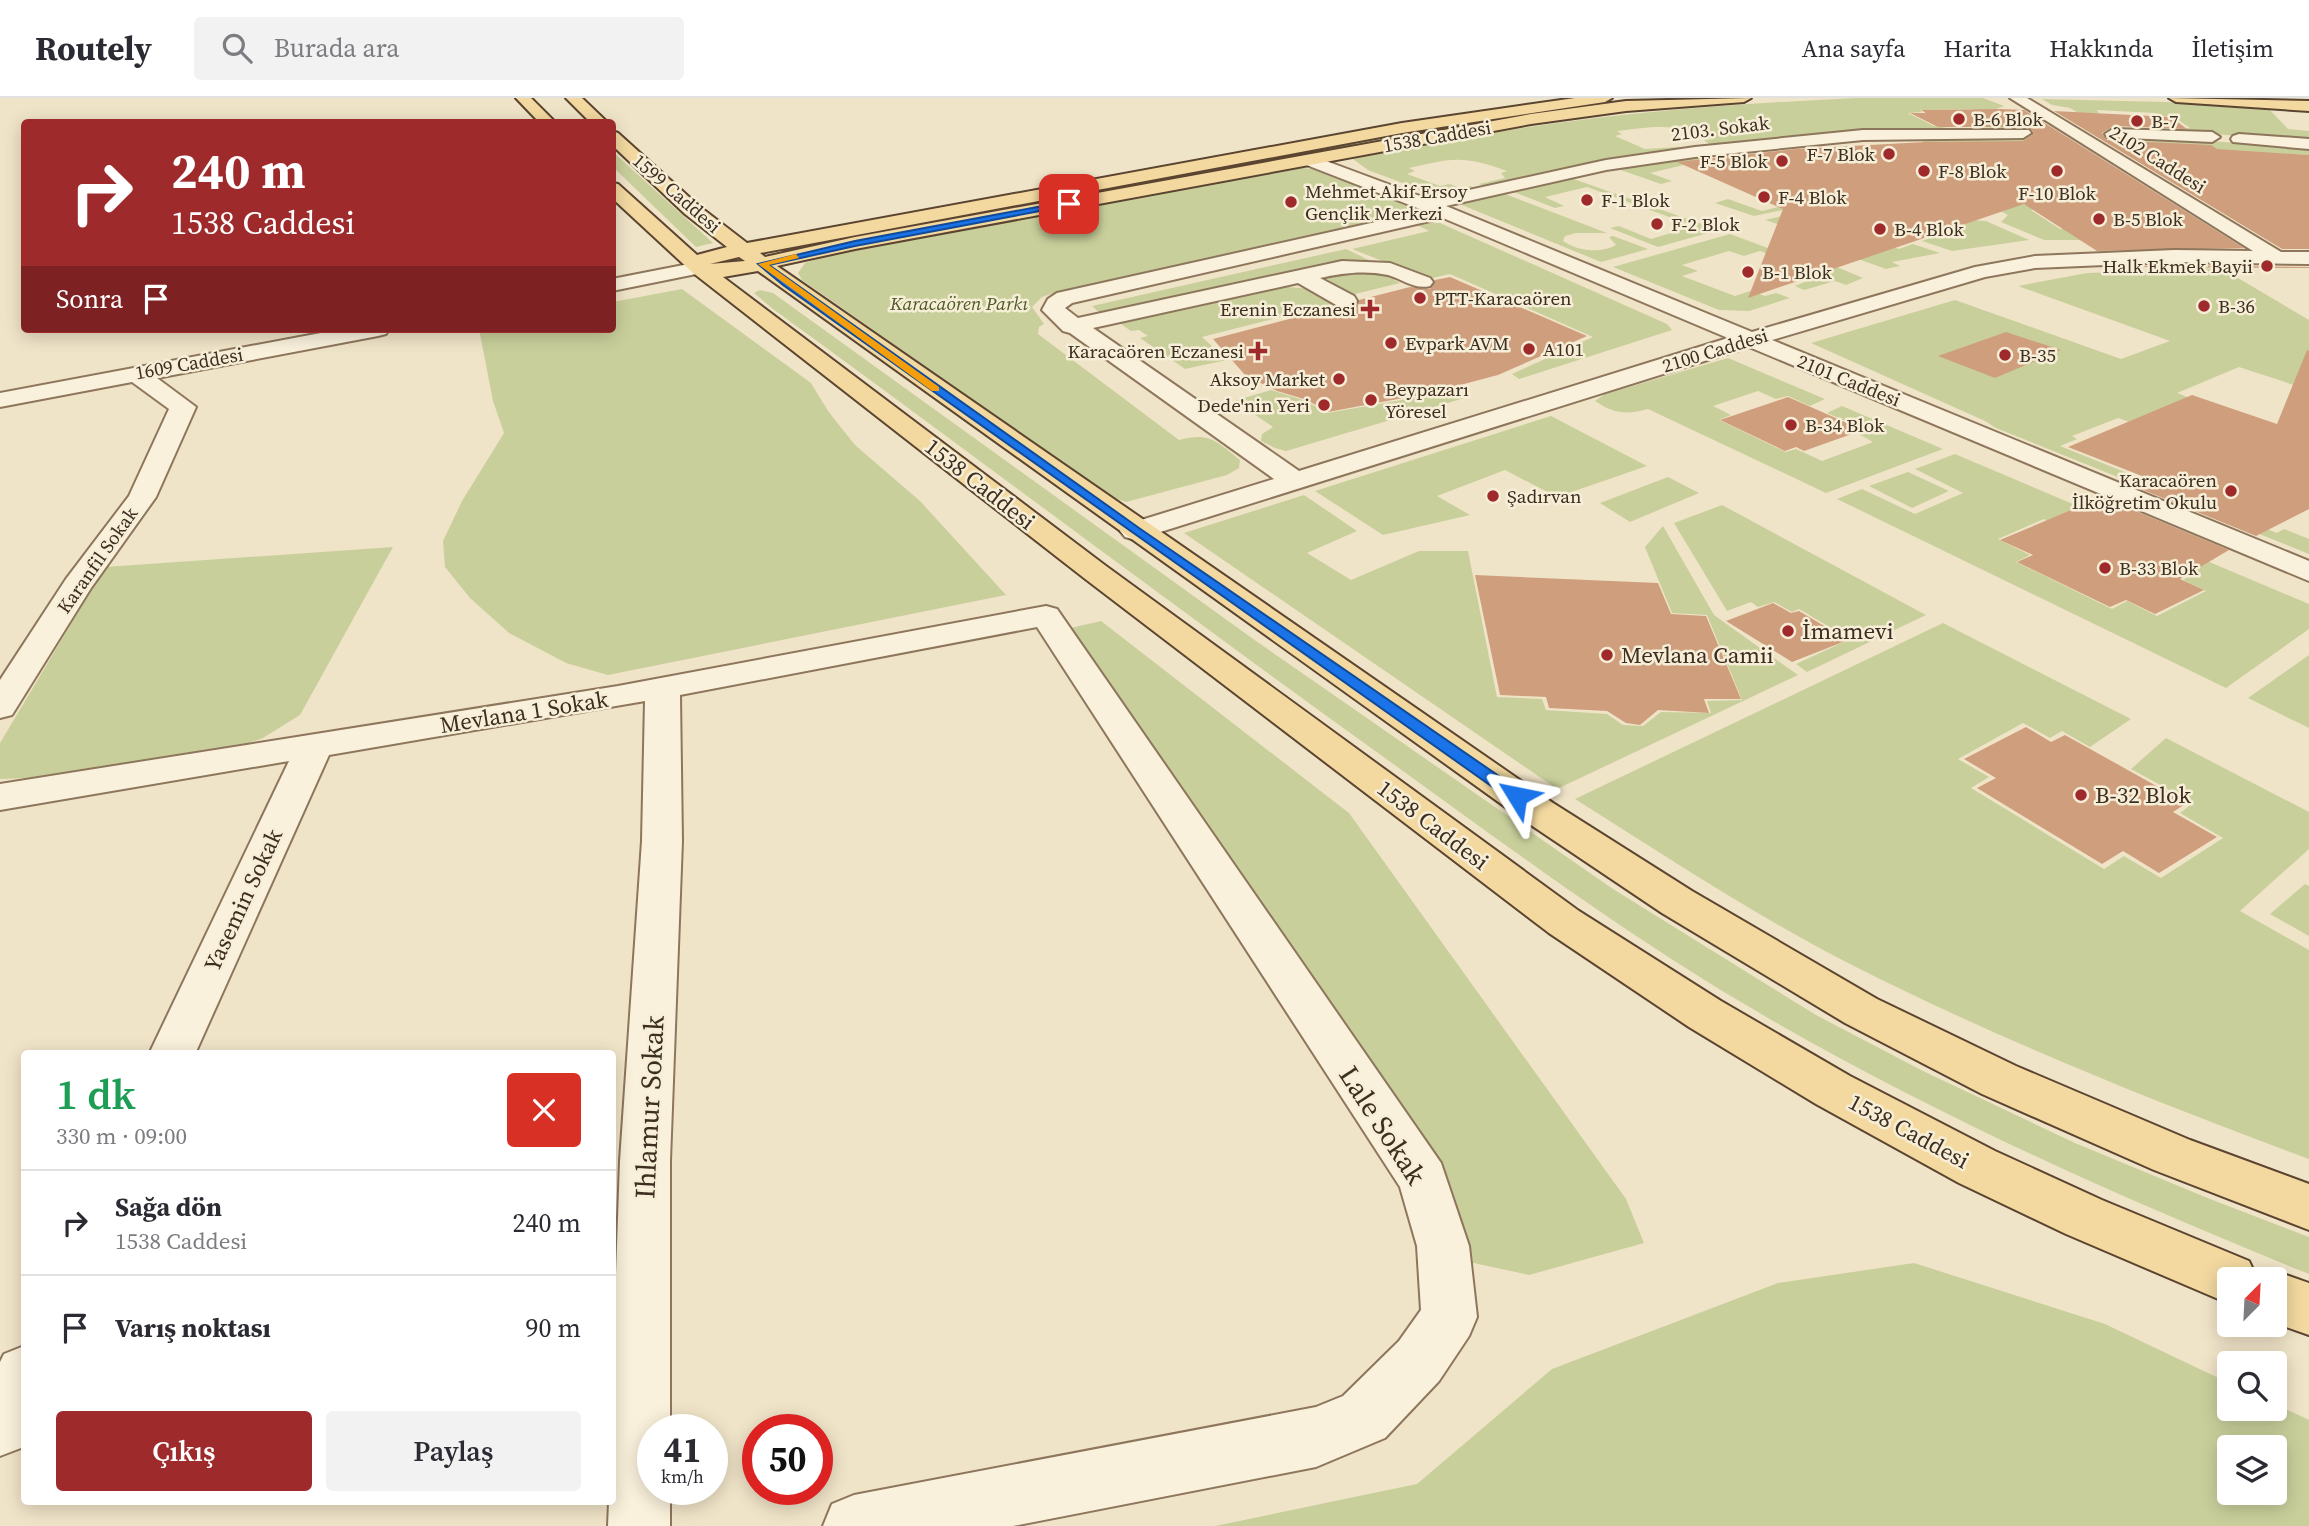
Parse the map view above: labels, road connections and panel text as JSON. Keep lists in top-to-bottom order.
{
  "streets": {
    "main road": ["1538 Caddesi", "1599 Caddesi"],
    "street": [
      "2103. Sokak",
      "2102 Caddesi",
      "2100 Caddesi",
      "1609 Caddesi",
      "2101 Caddesi",
      "Karanfil Sokak",
      "Mevlana 1 Sokak",
      "Yasemin Sokak",
      "Ihlamur Sokak",
      "Lale Sokak"
    ]
  },
  "crossings": [
    ["2103. Sokak", "2101 Caddesi"],
    ["1538 Caddesi", "1599 Caddesi"],
    ["1538 Caddesi", "2101 Caddesi"],
    ["2102 Caddesi", "2100 Caddesi"],
    ["2100 Caddesi", "2101 Caddesi"],
    ["1609 Caddesi", "Karanfil Sokak"],
    ["Mevlana 1 Sokak", "Yasemin Sokak"],
    ["Mevlana 1 Sokak", "Ihlamur Sokak"],
    ["Mevlana 1 Sokak", "Lale Sokak"]
  ],
  "parks": ["Karacaören Parkı"],
  "places": {
    "other": [
      "B-6 Blok",
      "B-7",
      "F-7 Blok",
      "F-5 Blok",
      "F-8 Blok",
      "F-10 Blok",
      "F-4 Blok",
      "F-1 Blok",
      "Mehmet Akif Ersoy Gençlik Merkezi",
      "B-5 Blok",
      "F-2 Blok",
      "B-4 Blok",
      "Halk Ekmek Bayii",
      "B-1 Blok",
      "PTT-Karacaören",
      "B-36",
      "Evpark AVM",
      "A101",
      "B-35",
      "Aksoy Market",
      "Beypazarı Yöresel",
      "Dede'nin Yeri",
      "B-34 Blok",
      "Karacaören İlköğretim Okulu",
      "Şadırvan",
      "B-33 Blok",
      "İmamevi",
      "Mevlana Camii",
      "B-32 Blok"
    ],
    "health": ["Erenin Eczanesi", "Karacaören Eczanesi"]
  },
  "north": "top right",
  "page": {
    "header": "Routely",
    "search": "Burada ara",
    "nav": [
      "Ana sayfa",
      "Harita",
      "Hakkında",
      "İletişim"
    ],
    "turn": ["240 m", "1538 Caddesi"],
    "then": "Sonra",
    "heading": ["1 dk", "330 m · 09:00"],
    "list": [
      {
        "name": "Sağa dön",
        "note": "1538 Caddesi",
        "value": "240 m"
      },
      {
        "name": "Varış noktası",
        "value": "90 m"
      }
    ],
    "buttons": ["Çıkış", "Paylaş"],
    "speed": "41 km/h",
    "limit": "50"
  }
}
